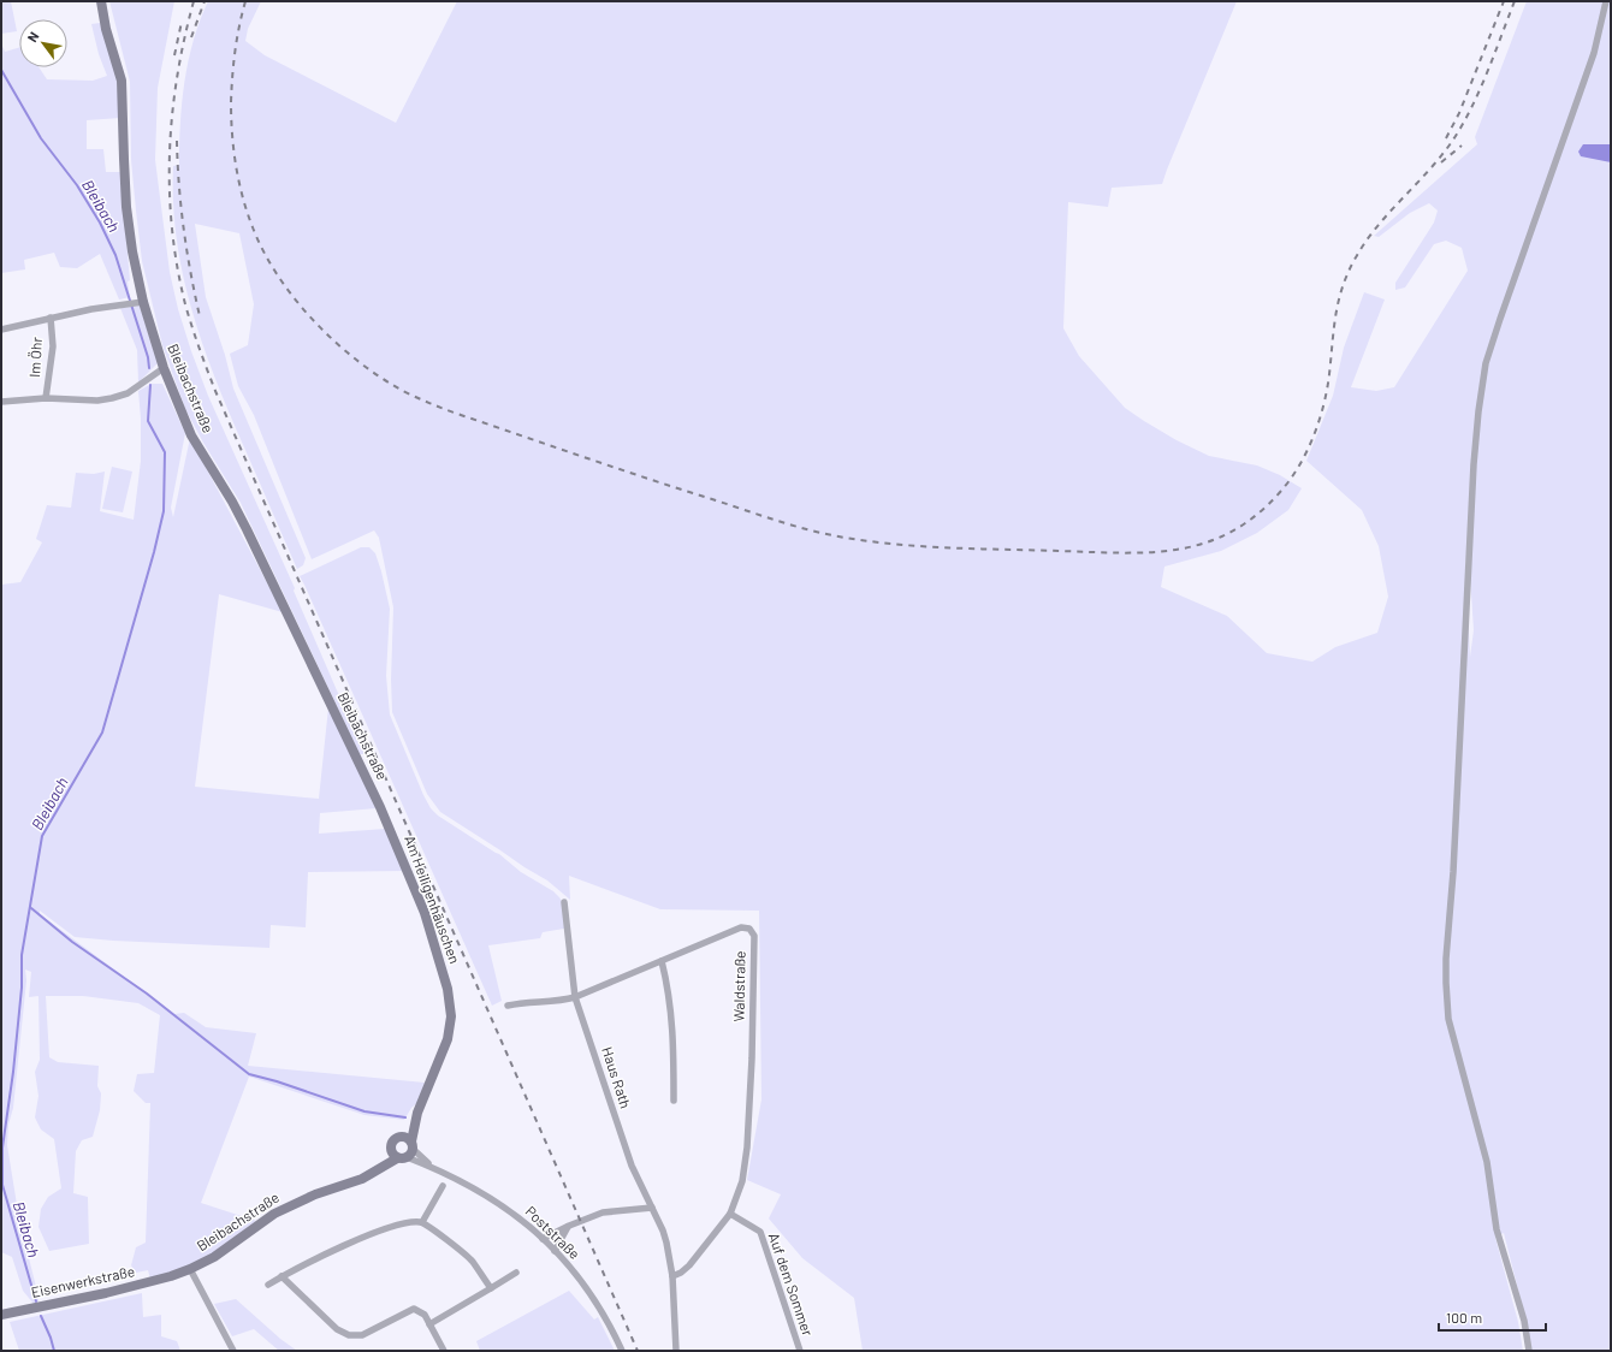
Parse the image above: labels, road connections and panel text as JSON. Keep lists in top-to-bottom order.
{
  "streets": {
    "main road": ["Bleibachstraße", "Am Heiligenhäuschen", "Eisenwerkstraße"],
    "street": [
      "Im Öhr",
      "Waldstraße",
      "Haus Rath",
      "Poststraße",
      "Auf dem Sommer"
    ]
  },
  "crossings": [
    ["Bleibachstraße", "Am Heiligenhäuschen"],
    ["Bleibachstraße", "Poststraße"],
    ["Bleibachstraße", "Eisenwerkstraße"],
    ["Am Heiligenhäuschen", "Poststraße"],
    ["Waldstraße", "Haus Rath"],
    ["Waldstraße", "Auf dem Sommer"]
  ],
  "water": ["Bleibach"],
  "scale_bar": "100 m",
  "north": "top left"
}
